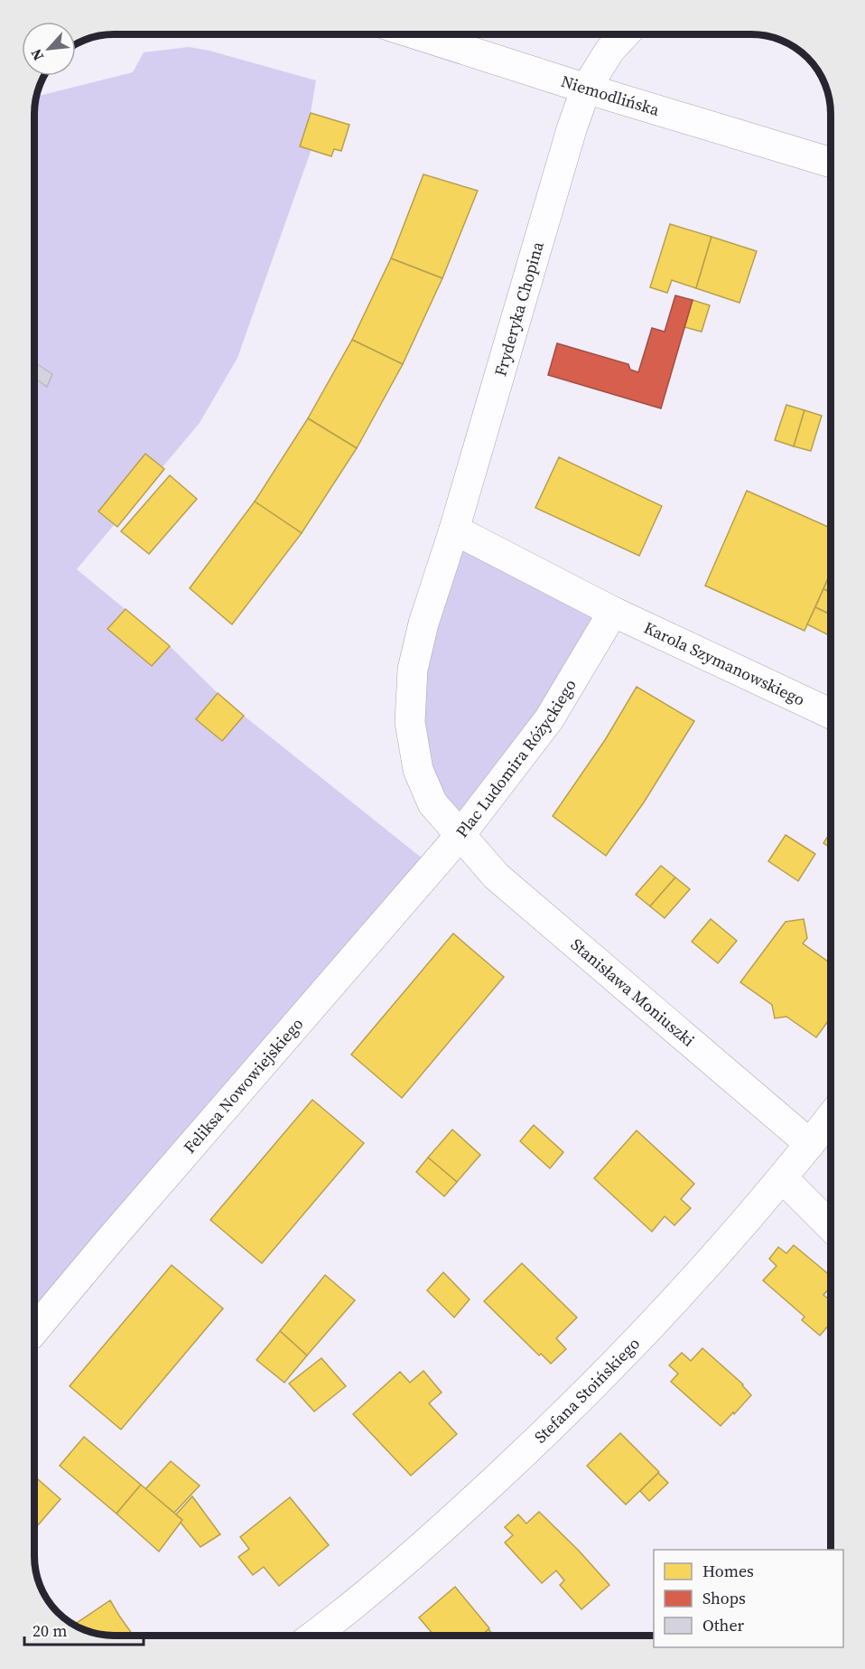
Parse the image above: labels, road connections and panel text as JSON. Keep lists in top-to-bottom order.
{
  "streets": {
    "street": [
      "Niemodlińska",
      "Fryderyka Chopina",
      "Karola Szymanowskiego",
      "Plac Ludomira Różyckiego",
      "Stanisława Moniuszki",
      "Feliksa Nowowiejskiego",
      "Stefana Stoińskiego"
    ]
  },
  "crossings": [
    ["Niemodlińska", "Fryderyka Chopina"],
    ["Fryderyka Chopina", "Plac Ludomira Różyckiego"],
    ["Karola Szymanowskiego", "Plac Ludomira Różyckiego"],
    ["Plac Ludomira Różyckiego", "Stanisława Moniuszki"],
    ["Plac Ludomira Różyckiego", "Feliksa Nowowiejskiego"],
    ["Stanisława Moniuszki", "Feliksa Nowowiejskiego"],
    ["Stanisława Moniuszki", "Stefana Stoińskiego"]
  ],
  "legend": ["Homes", "Shops", "Other"],
  "scale_bar": "20 m",
  "north": "bottom left"
}
